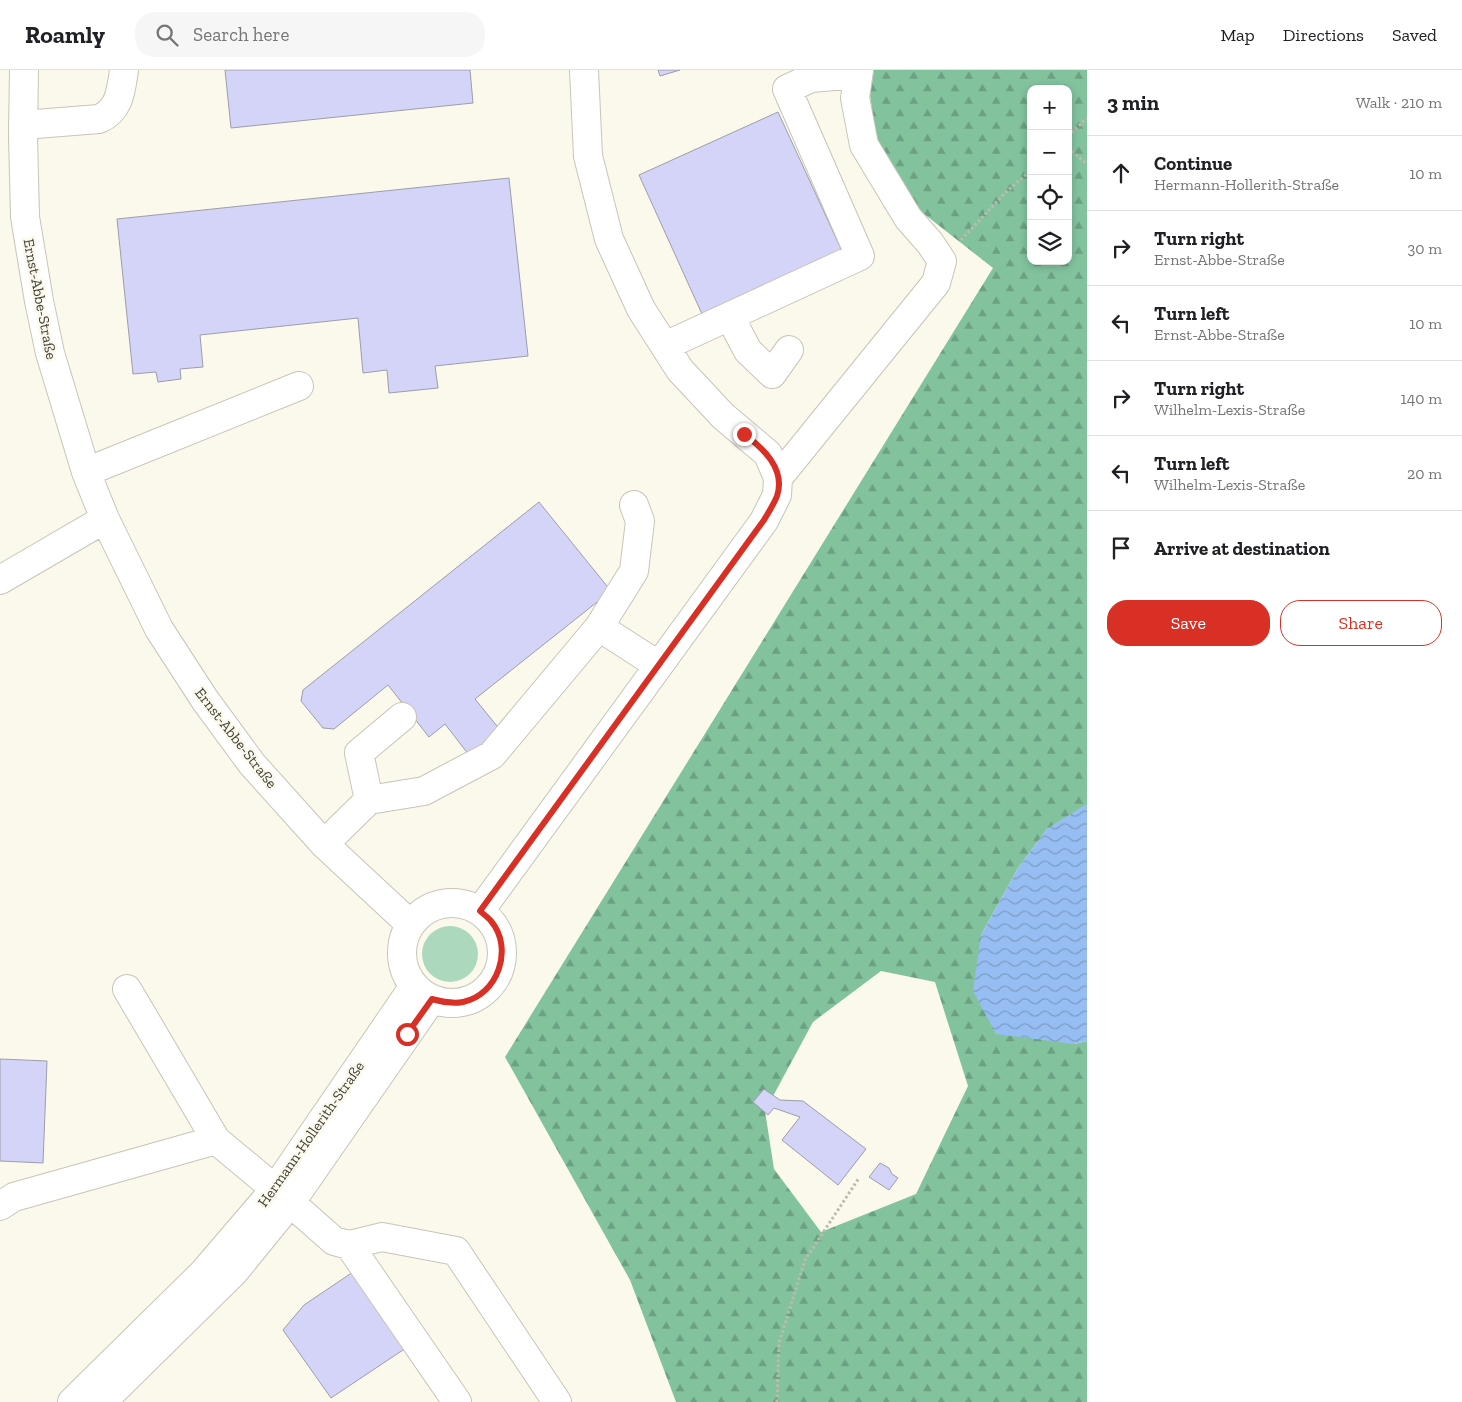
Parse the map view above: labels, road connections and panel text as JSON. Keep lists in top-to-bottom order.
{
  "streets": {
    "street": ["Ernst-Abbe-Straße", "Hermann-Hollerith-Straße"]
  },
  "crossings": [
    ["Ernst-Abbe-Straße", "Hermann-Hollerith-Straße"]
  ],
  "page": {
    "header": "Roamly",
    "search": "Search here",
    "nav": ["Map", "Directions", "Saved"],
    "heading": ["3 min", "Walk · 210 m"],
    "map_buttons": ["+", "−"],
    "list": [
      ["Continue", "Hermann-Hollerith-Straße", "10 m"],
      ["Turn right", "Ernst-Abbe-Straße", "30 m"],
      ["Turn left", "Ernst-Abbe-Straße", "10 m"],
      ["Turn right", "Wilhelm-Lexis-Straße", "140 m"],
      ["Turn left", "Wilhelm-Lexis-Straße", "20 m"],
      "Arrive at destination"
    ],
    "buttons": ["Save", "Share"]
  }
}
